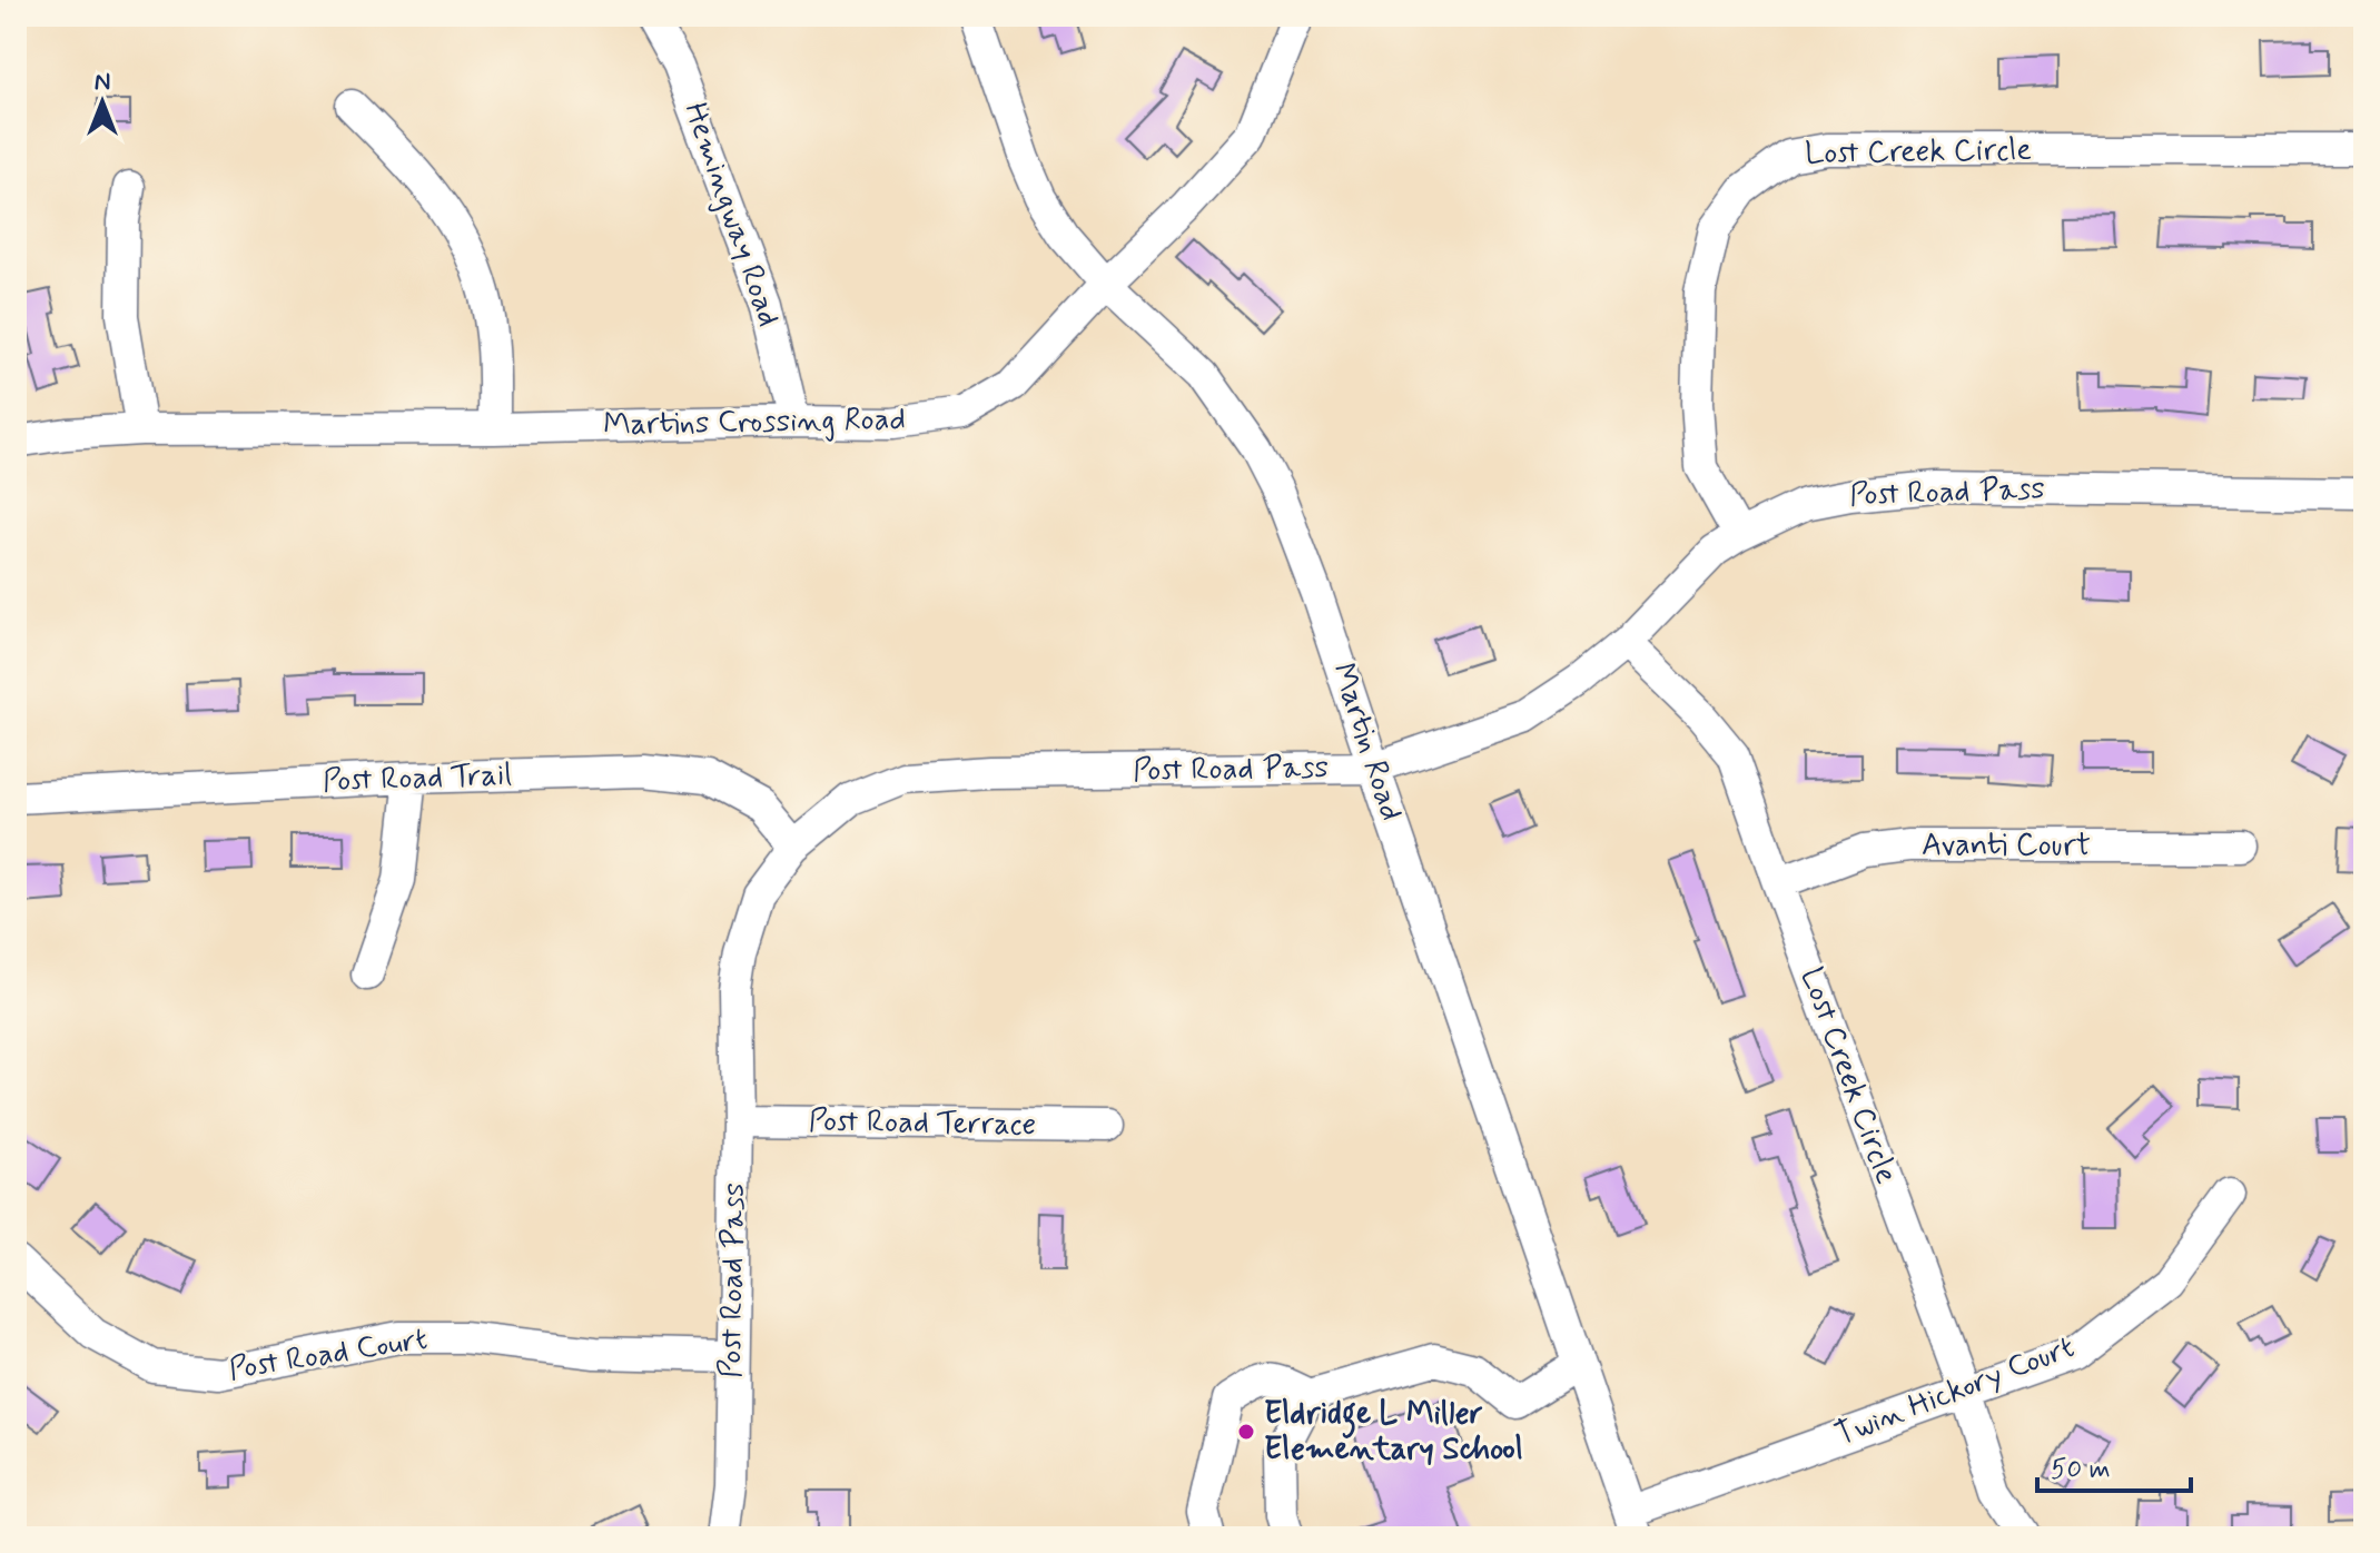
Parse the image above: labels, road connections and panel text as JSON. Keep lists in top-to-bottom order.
{
  "streets": {
    "street": [
      "Lost Creek Circle",
      "Hemingway Road",
      "Martins Crossing Road",
      "Post Road Pass",
      "Martin Road",
      "Post Road Trail",
      "Avanti Court",
      "Post Road Terrace",
      "Post Road Court",
      "Twin Hickory Court"
    ]
  },
  "crossings": [
    ["Lost Creek Circle", "Post Road Pass"],
    ["Lost Creek Circle", "Avanti Court"],
    ["Lost Creek Circle", "Twin Hickory Court"],
    ["Hemingway Road", "Martins Crossing Road"],
    ["Martins Crossing Road", "Martin Road"],
    ["Post Road Pass", "Martin Road"],
    ["Post Road Pass", "Post Road Trail"],
    ["Post Road Pass", "Post Road Terrace"],
    ["Post Road Pass", "Post Road Court"],
    ["Martin Road", "Twin Hickory Court"]
  ],
  "places": ["Eldridge L Miller Elementary School"],
  "scale_bar": "50 m",
  "north": "top"
}
